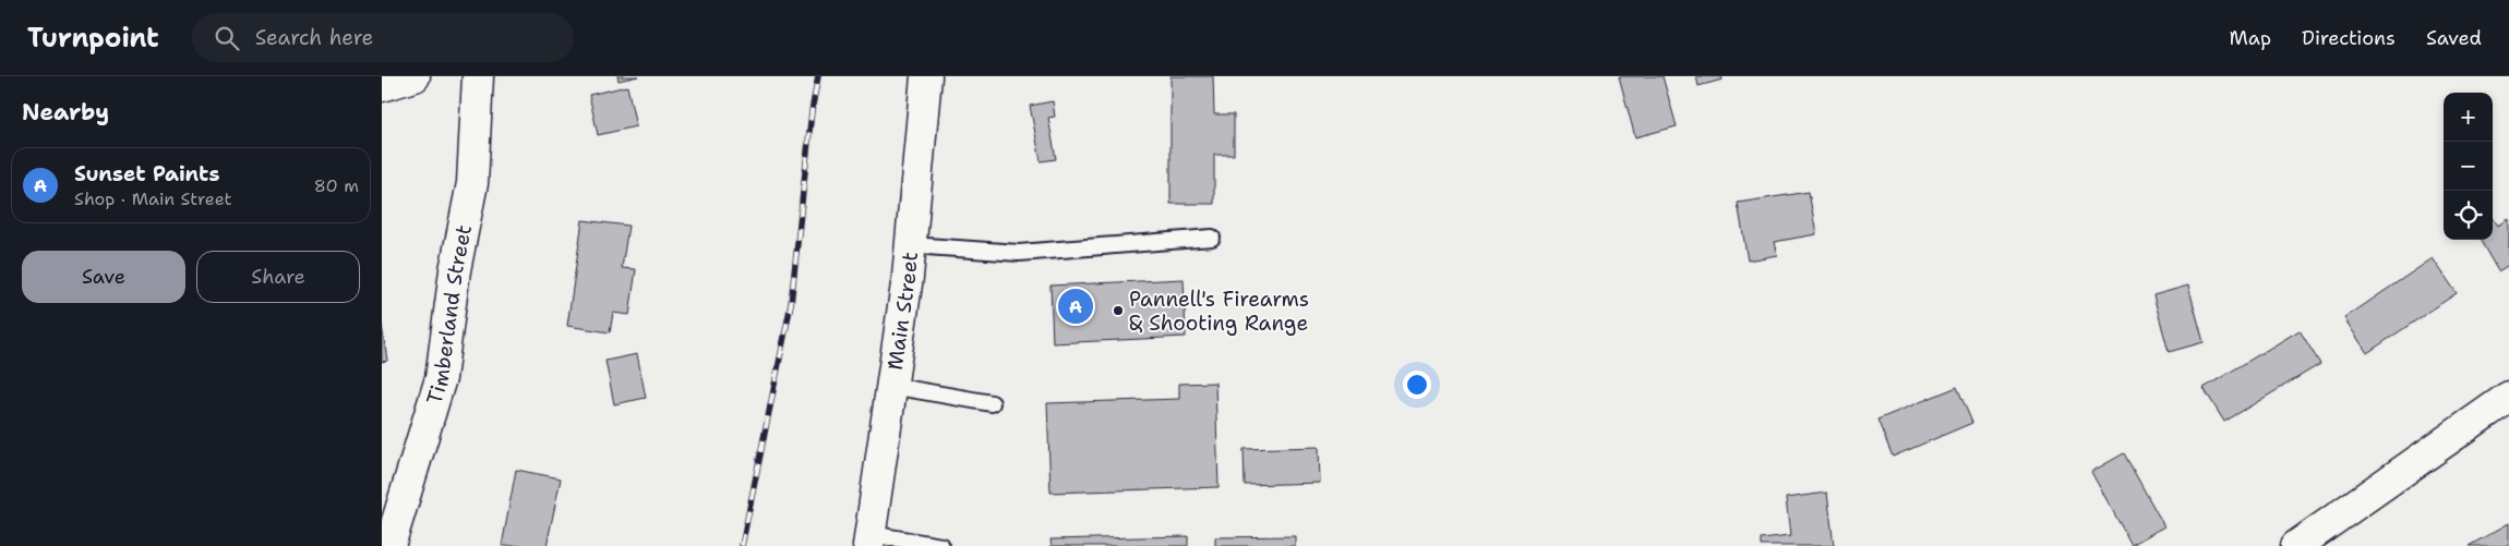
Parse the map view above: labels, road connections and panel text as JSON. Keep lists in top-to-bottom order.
{
  "streets": {
    "street": ["Main Street", "Timberland Street"]
  },
  "places": ["Pannell's Firearms & Shooting Range"],
  "page": {
    "header": "Turnpoint",
    "search": "Search here",
    "nav": ["Map", "Directions", "Saved"],
    "heading": "Nearby",
    "map_buttons": ["+", "−"],
    "list": [
      {
        "mark": "A",
        "name": "Sunset Paints",
        "note": "Shop · Main Street",
        "value": "80 m"
      }
    ],
    "buttons": ["Save", "Share"],
    "pins": "A"
  }
}
